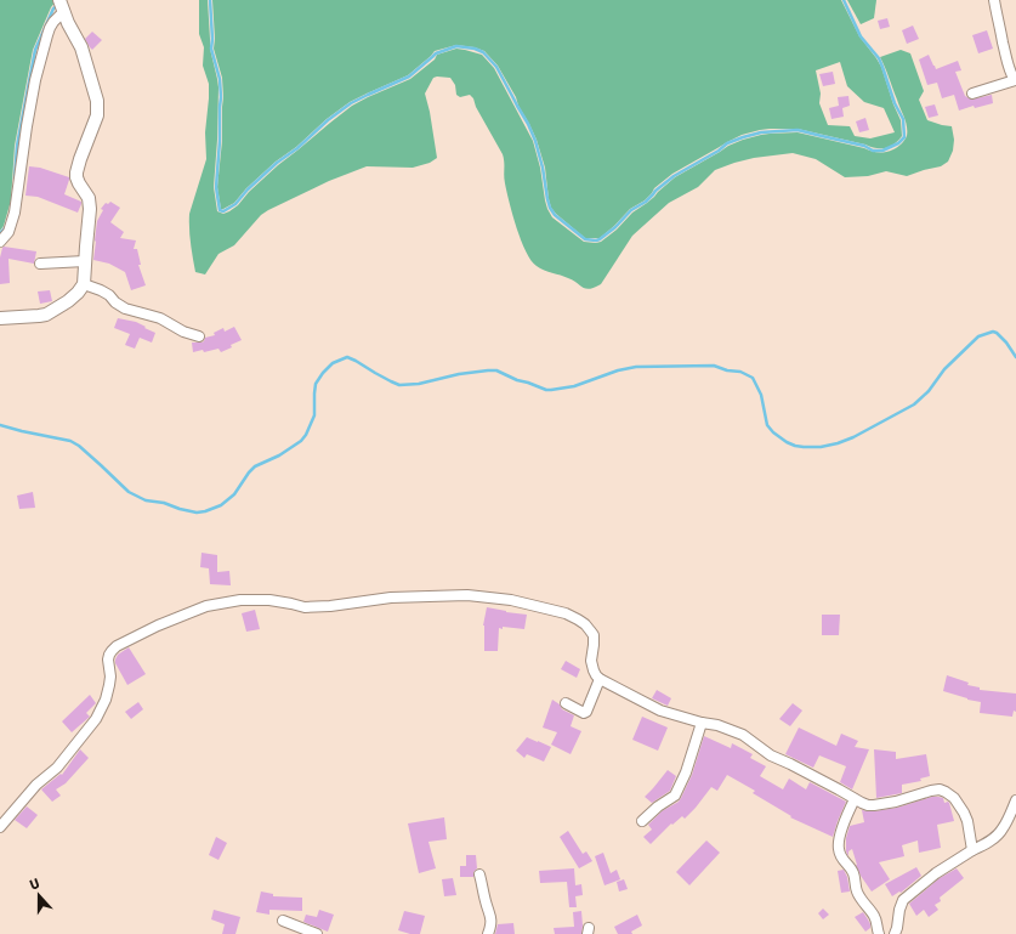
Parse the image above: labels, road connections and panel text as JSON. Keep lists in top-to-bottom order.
{
  "north": "top"
}
